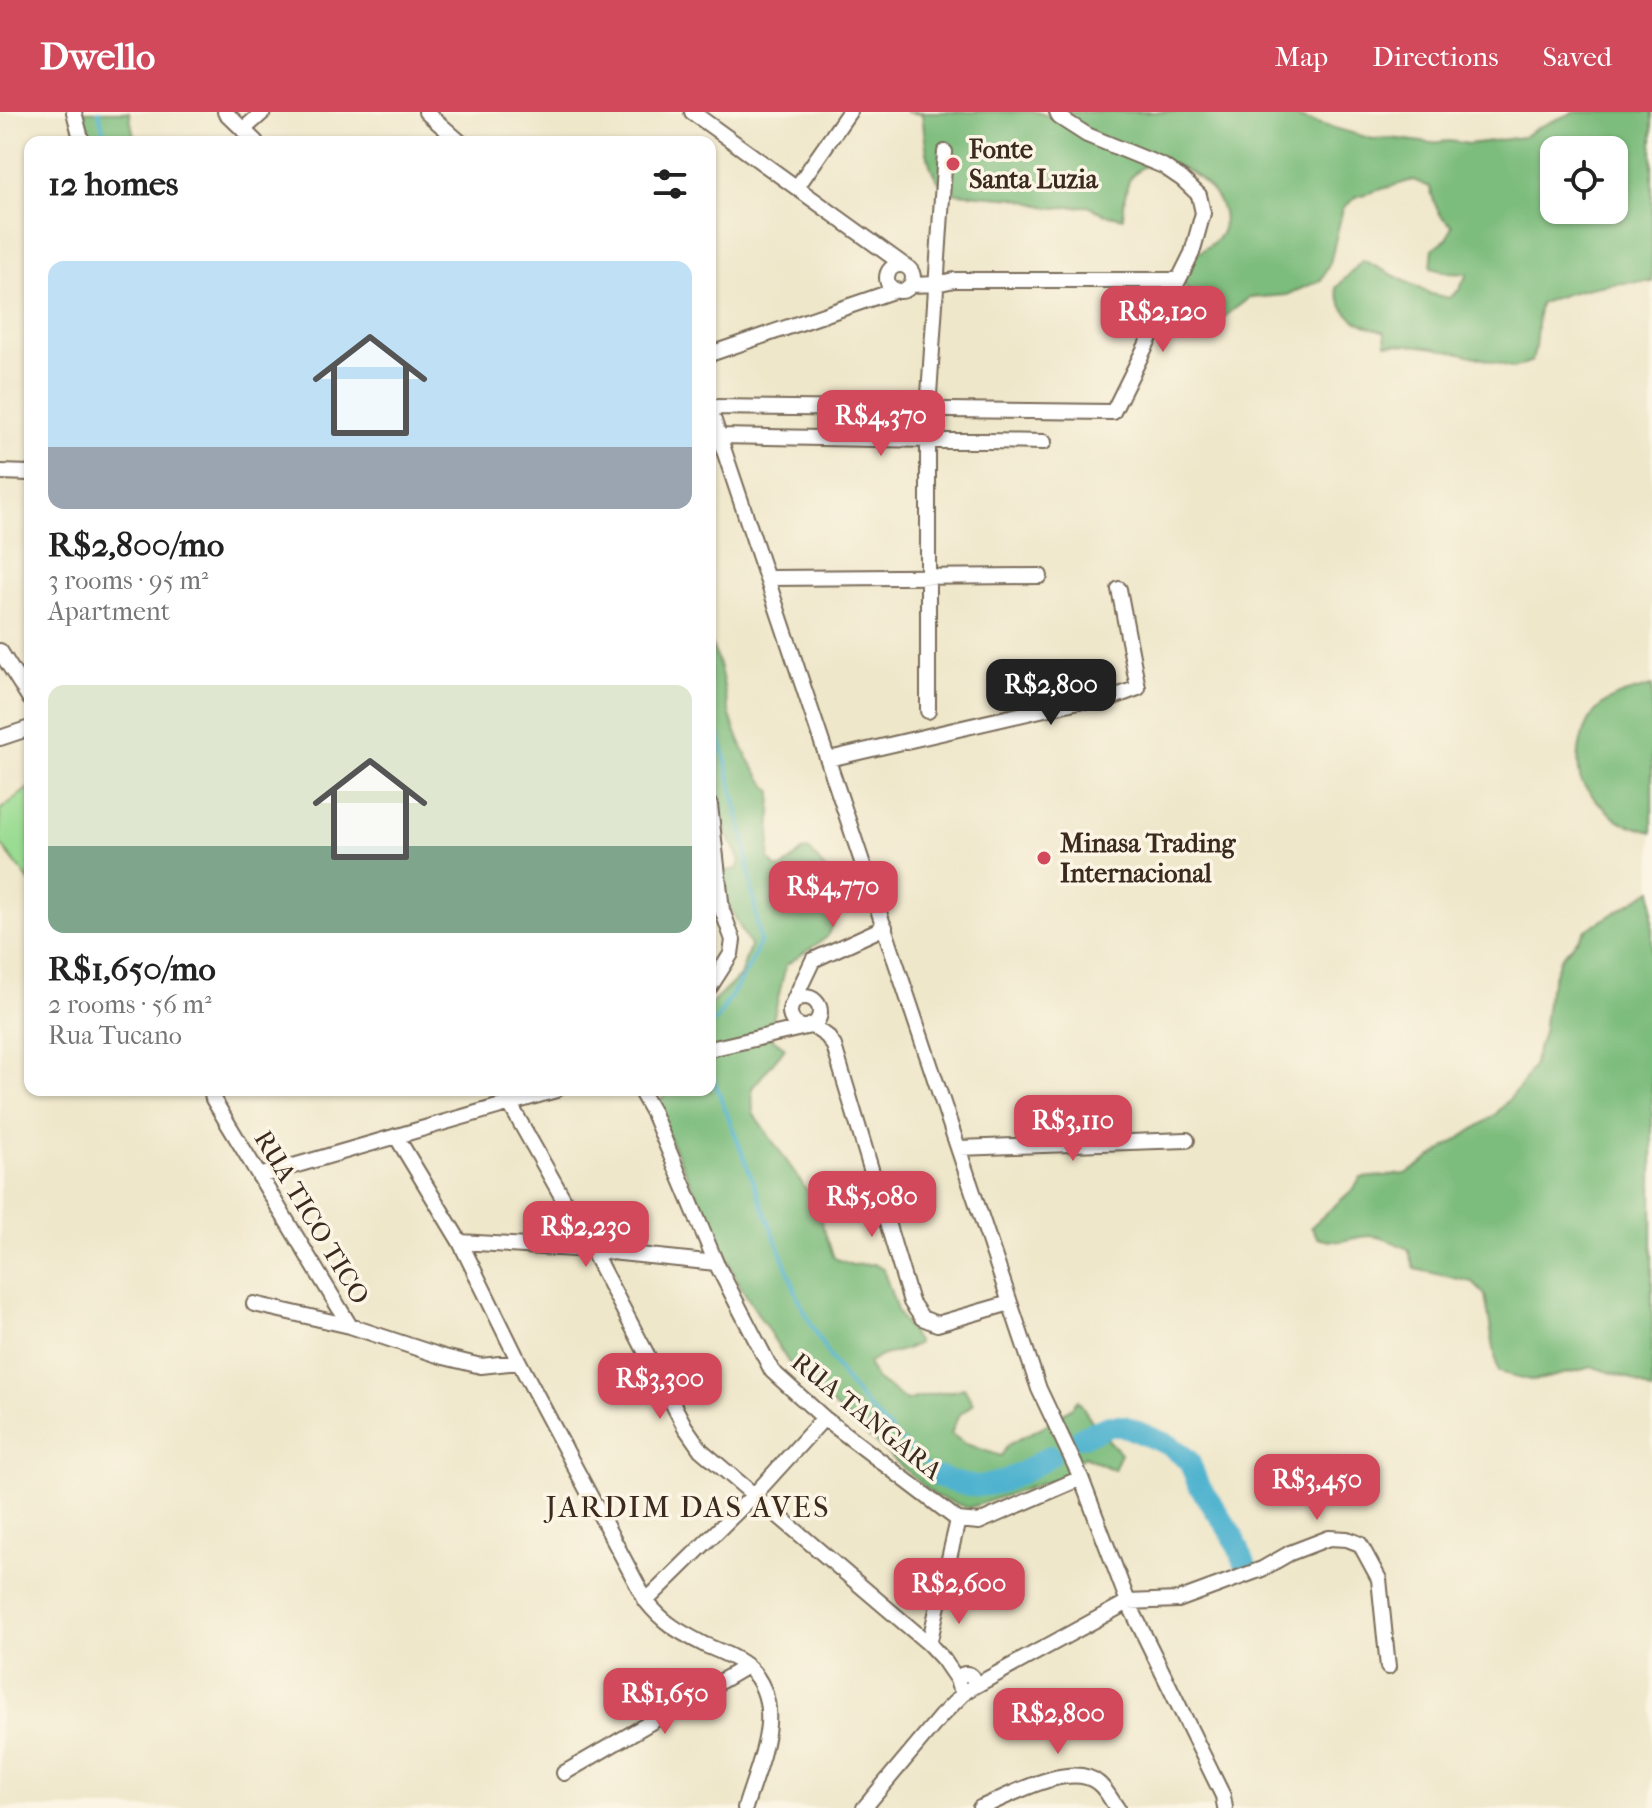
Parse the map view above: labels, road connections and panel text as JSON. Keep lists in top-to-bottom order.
{
  "streets": {
    "street": ["RUA TICO TICO", "RUA TANGARA"]
  },
  "districts": ["JARDIM DAS AVES"],
  "places": ["Fonte Santa Luzia", "Minasa Trading Internacional"],
  "page": {
    "header": "Dwello",
    "nav": ["Map", "Directions", "Saved"],
    "heading": "12 homes",
    "list": [
      {
        "name": "R$2,800/mo",
        "note": "3 rooms · 95 m² · Apartment"
      },
      {
        "name": "R$1,650/mo",
        "note": "2 rooms · 56 m² · Rua Tucano"
      }
    ],
    "price": [
      "R$2,120",
      "R$4,370",
      "R$2,800",
      "R$4,770",
      "R$3,110",
      "R$5,080",
      "R$2,230",
      "R$3,300",
      "R$3,450",
      "R$2,600",
      "R$1,650",
      "R$2,800"
    ]
  }
}
